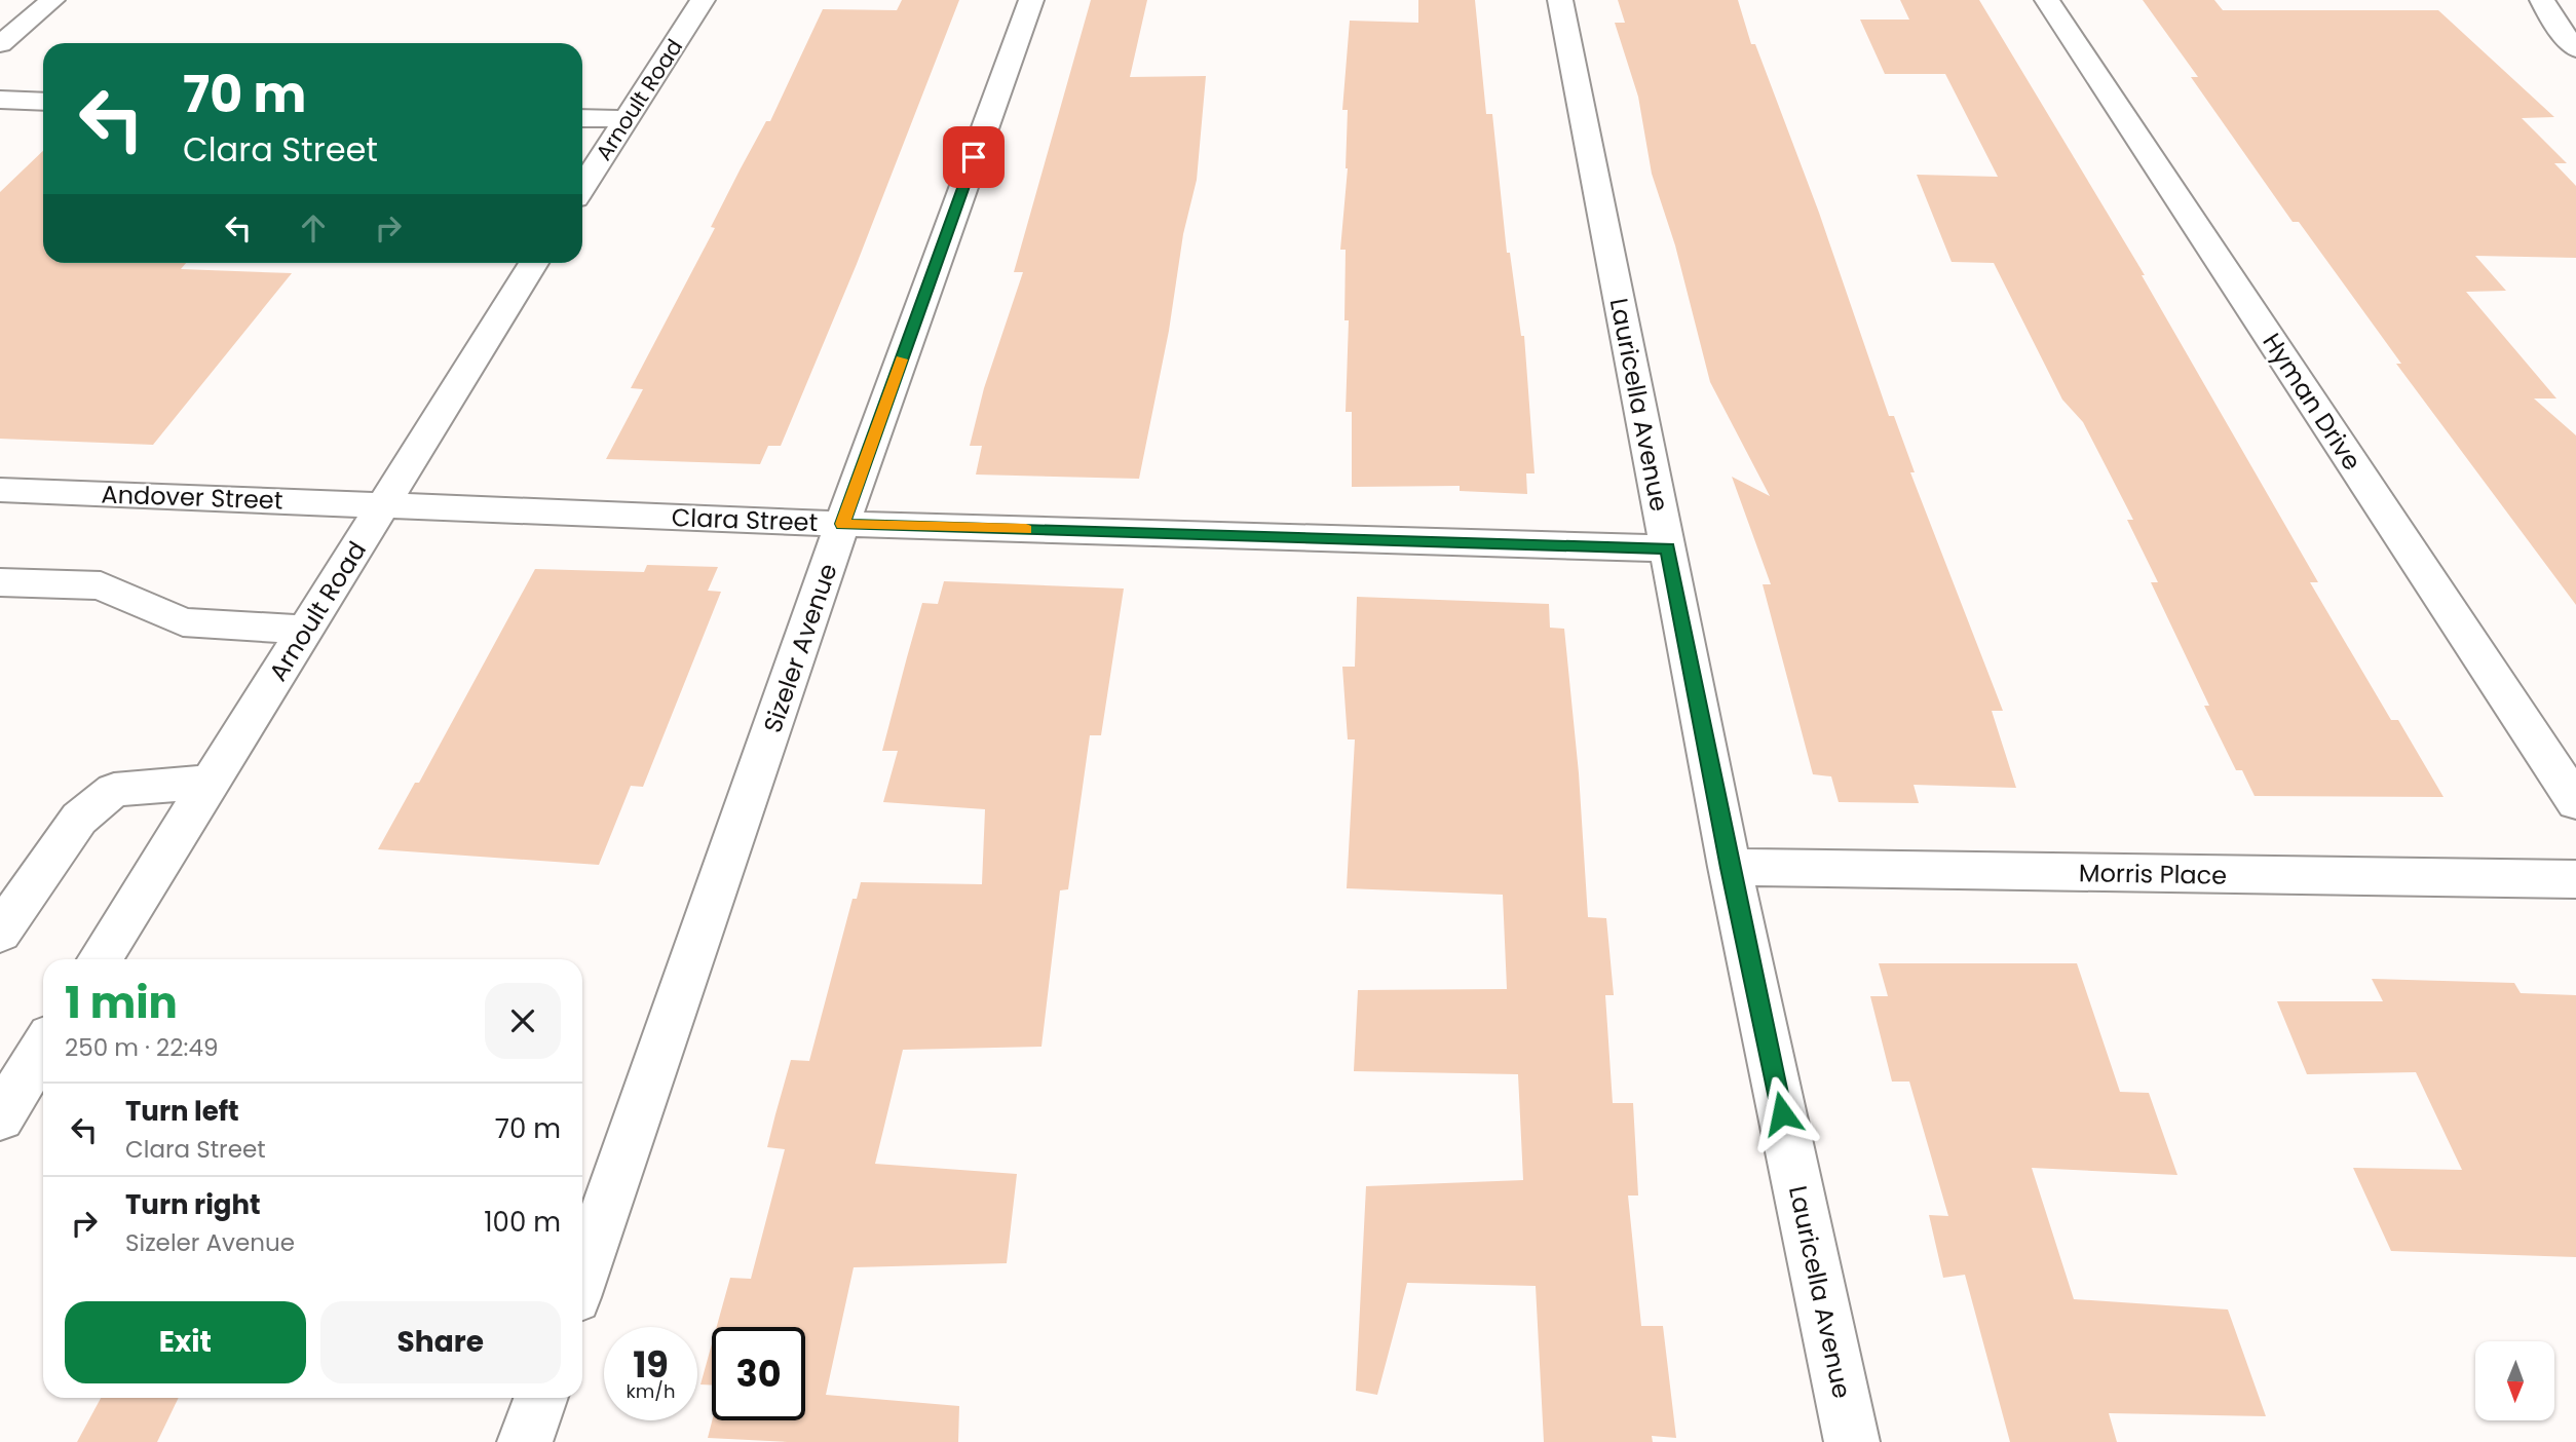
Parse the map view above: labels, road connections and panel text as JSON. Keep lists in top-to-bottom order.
{
  "streets": {
    "street": [
      "Arnoult Road",
      "Hyman Drive",
      "Lauricella Avenue",
      "Andover Street",
      "Clara Street",
      "Sizeler Avenue",
      "Morris Place"
    ]
  },
  "crossings": [
    ["Arnoult Road", "Andover Street"],
    ["Arnoult Road", "Clara Street"],
    ["Lauricella Avenue", "Clara Street"],
    ["Lauricella Avenue", "Morris Place"],
    ["Andover Street", "Clara Street"],
    ["Clara Street", "Sizeler Avenue"]
  ],
  "north": "bottom",
  "page": {
    "turn": ["70 m", "Clara Street"],
    "heading": ["1 min", "250 m · 22:49"],
    "list": [
      {
        "name": "Turn left",
        "note": "Clara Street",
        "value": "70 m"
      },
      {
        "name": "Turn right",
        "note": "Sizeler Avenue",
        "value": "100 m"
      }
    ],
    "buttons": ["Exit", "Share"],
    "speed": "19 km/h",
    "limit": "30"
  }
}
